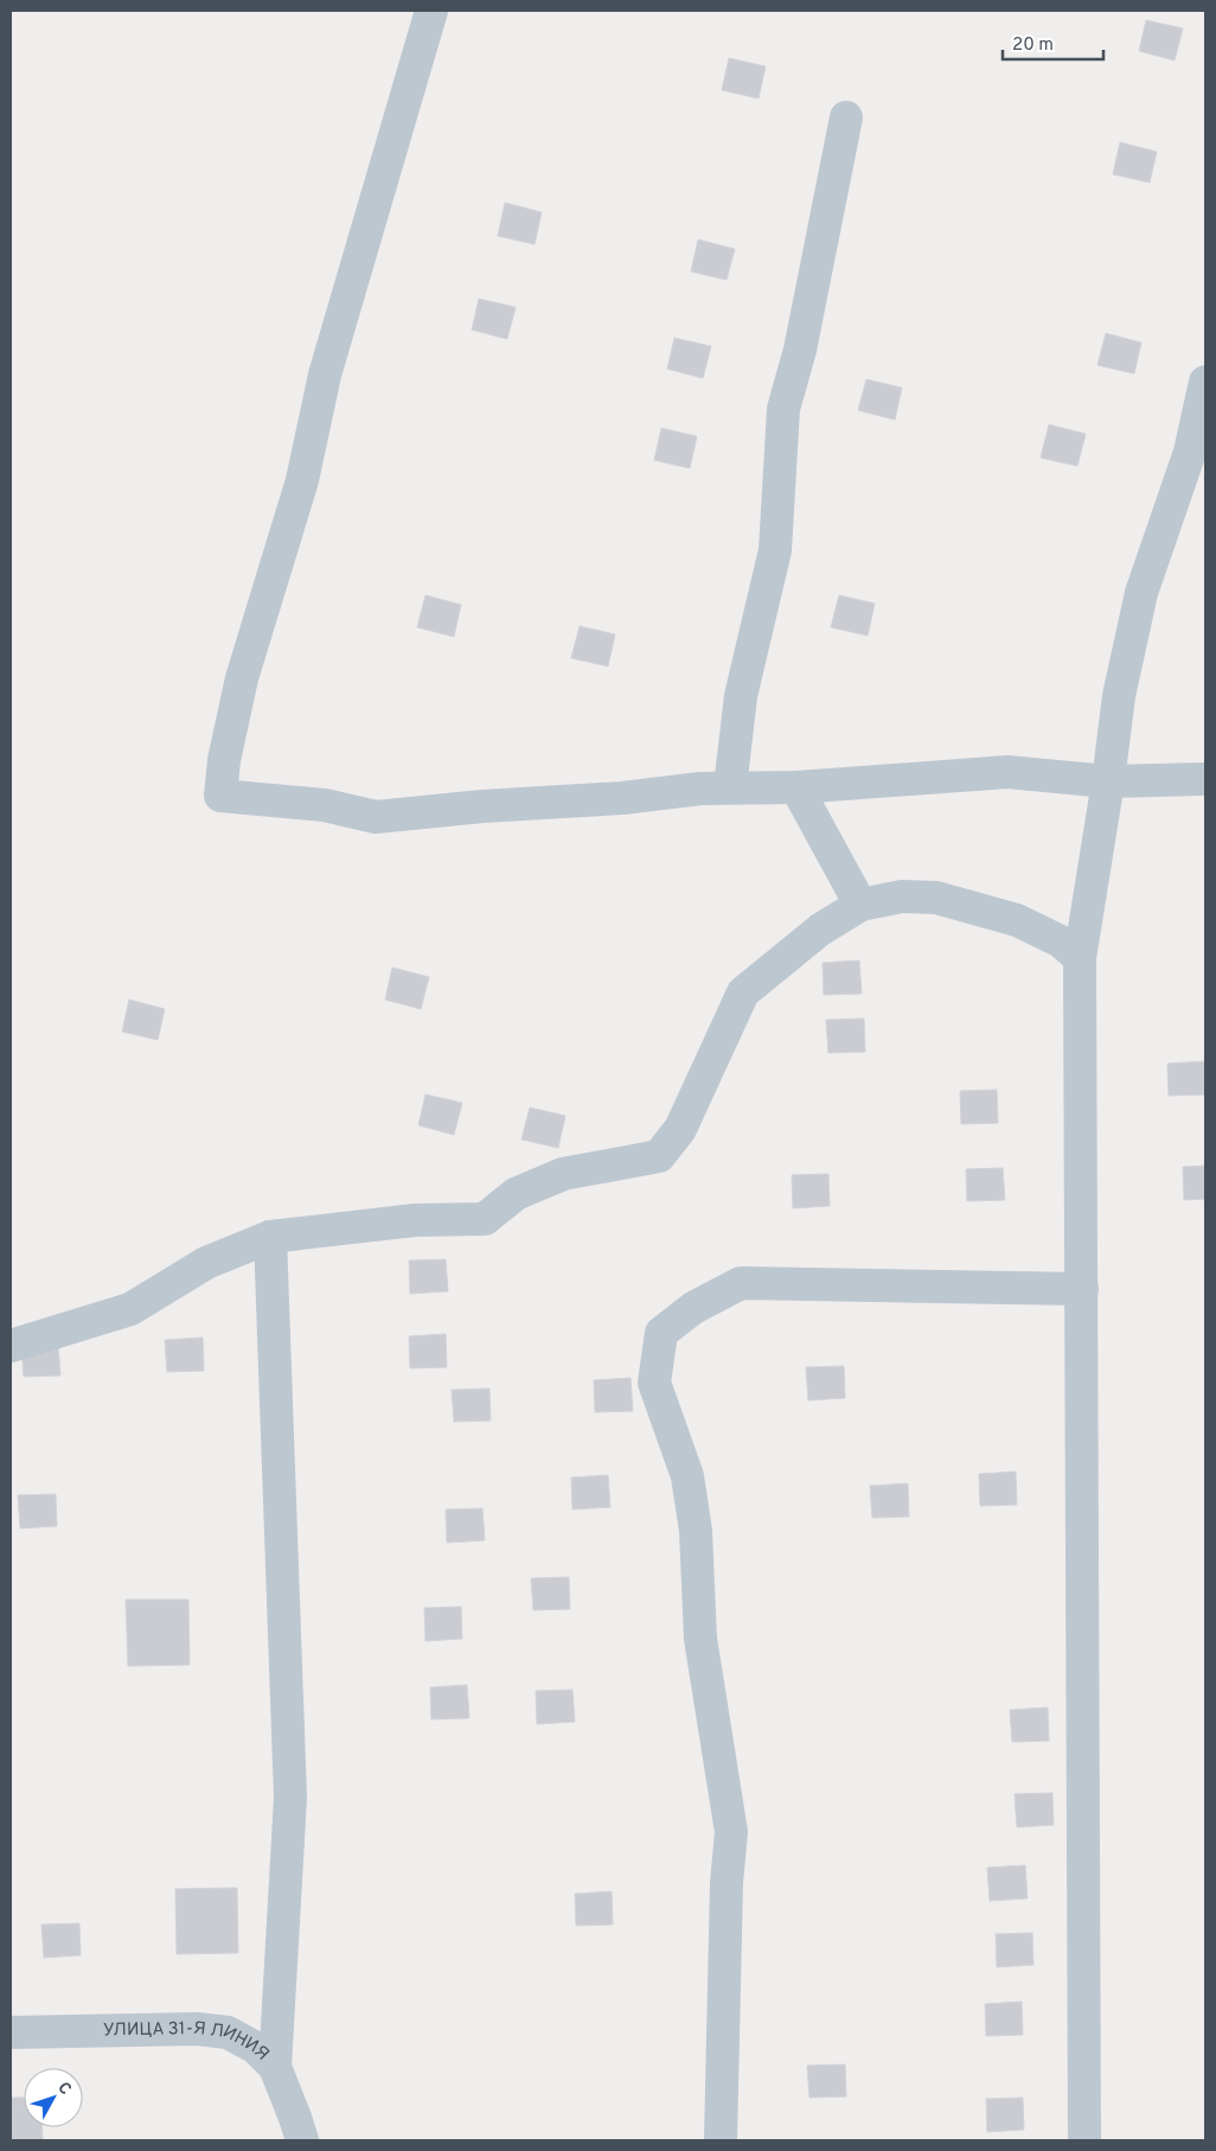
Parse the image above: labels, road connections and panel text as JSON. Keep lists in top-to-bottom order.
{
  "streets": {
    "street": ["УЛИЦА 31-Я ЛИНИЯ"]
  },
  "scale_bar": "20 m",
  "north": "top right"
}
